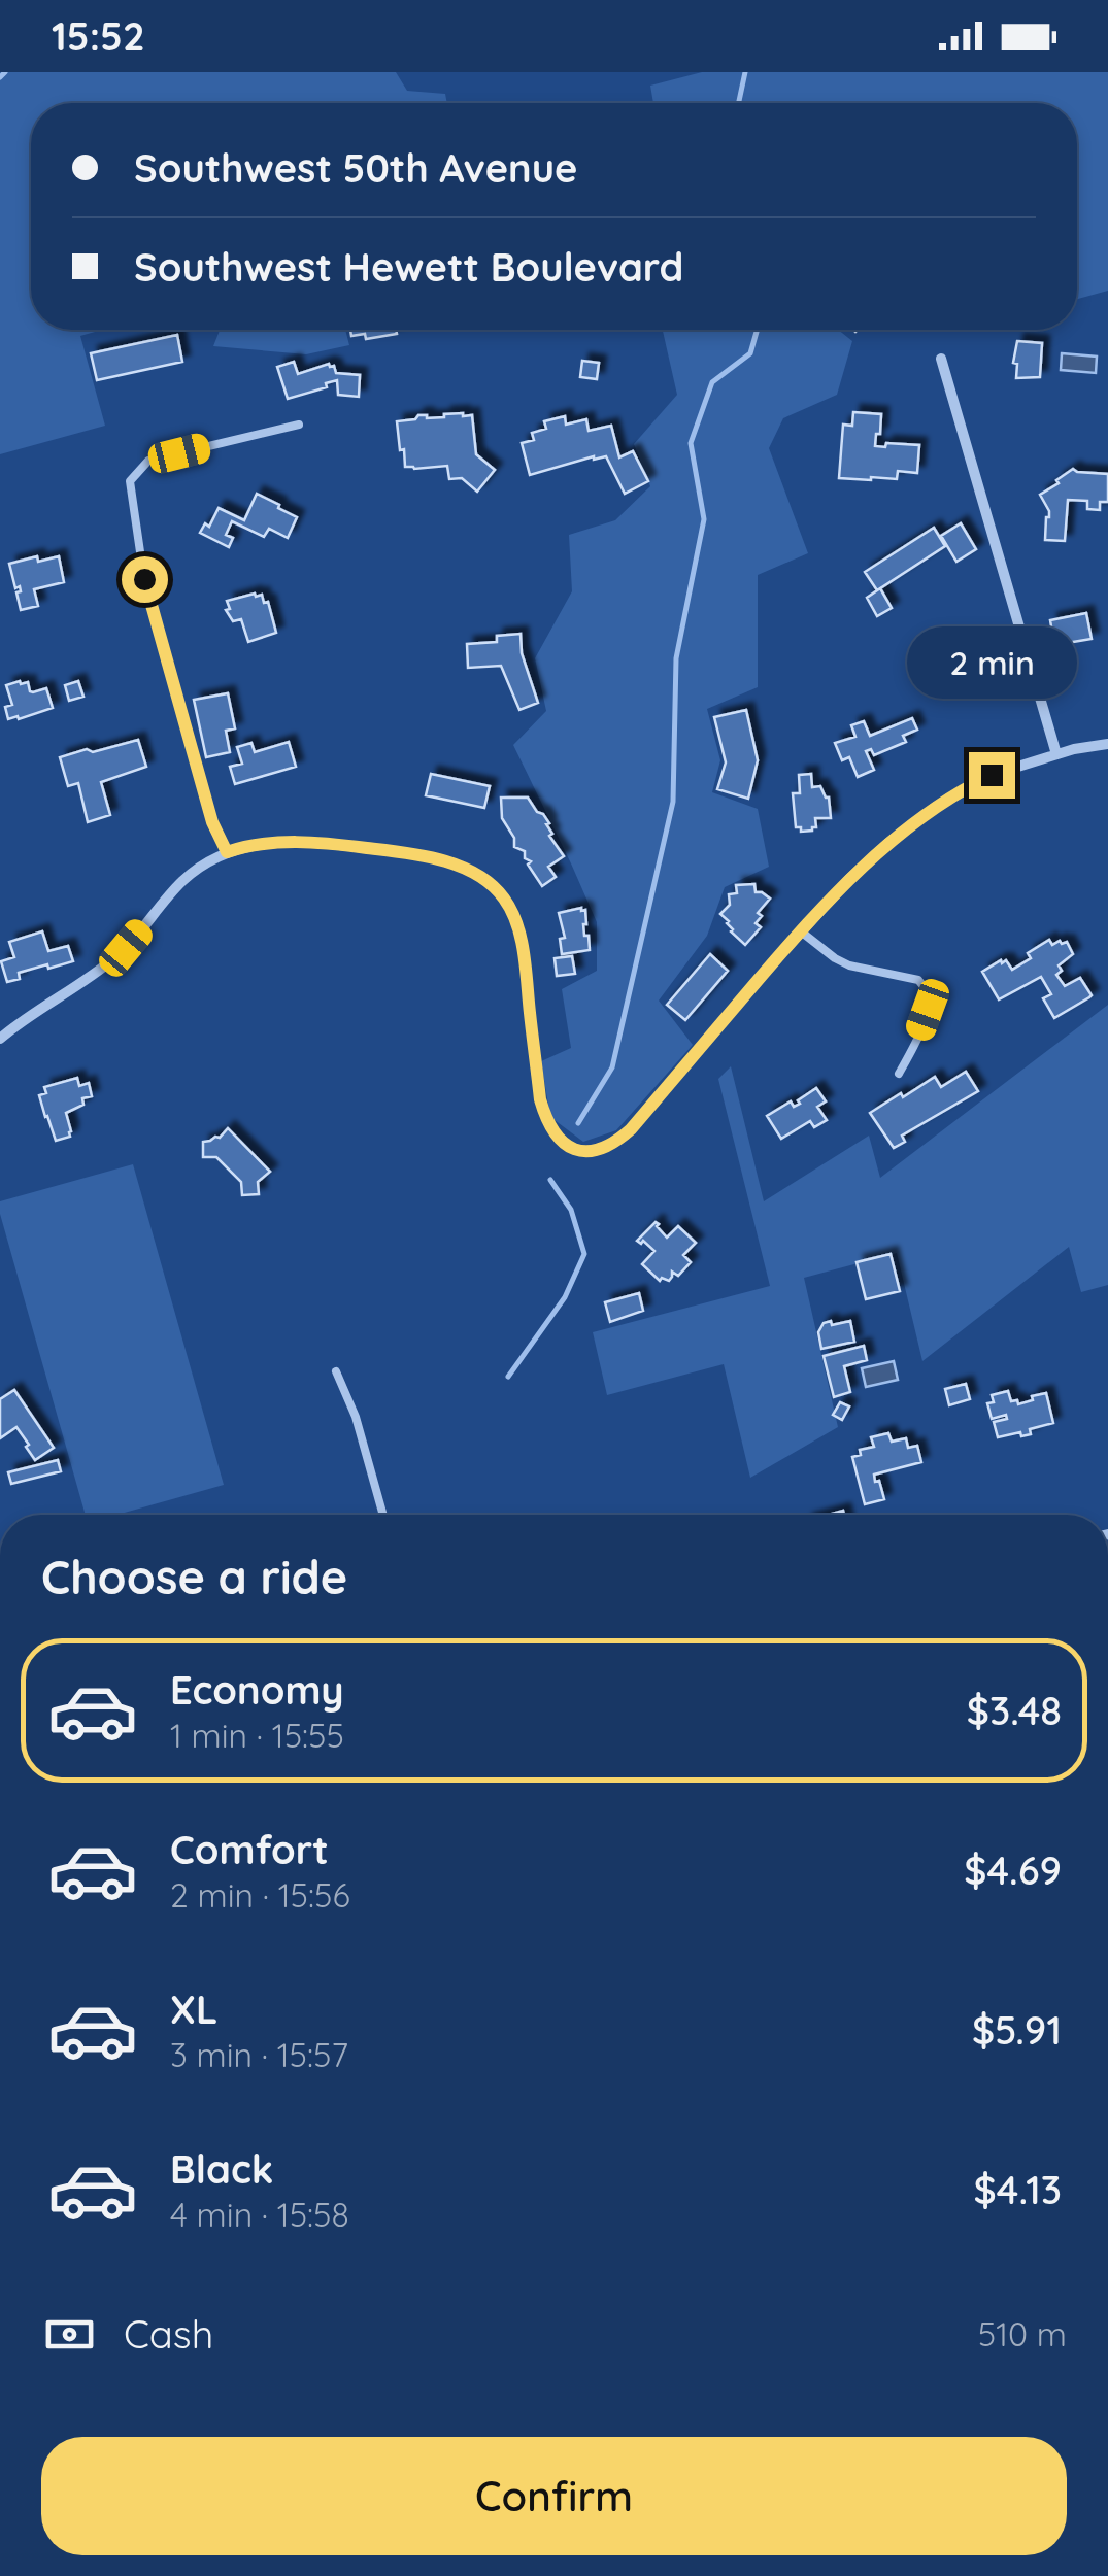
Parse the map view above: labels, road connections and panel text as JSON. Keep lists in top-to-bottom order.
{
  "page": {
    "status": "15:52",
    "banner": ["Southwest 50th Avenue", "Southwest Hewett Boulevard"],
    "bubble": "2 min",
    "heading": "Choose a ride",
    "list": [
      {
        "name": "Economy",
        "note": "1 min · 15:55",
        "value": "$3.48"
      },
      {
        "name": "Comfort",
        "note": "2 min · 15:56",
        "value": "$4.69"
      },
      {
        "name": "XL",
        "note": "3 min · 15:57",
        "value": "$5.91"
      },
      {
        "name": "Black",
        "note": "4 min · 15:58",
        "value": "$4.13"
      }
    ],
    "pay": ["Cash", "510 m"],
    "buttons": "Confirm"
  }
}
